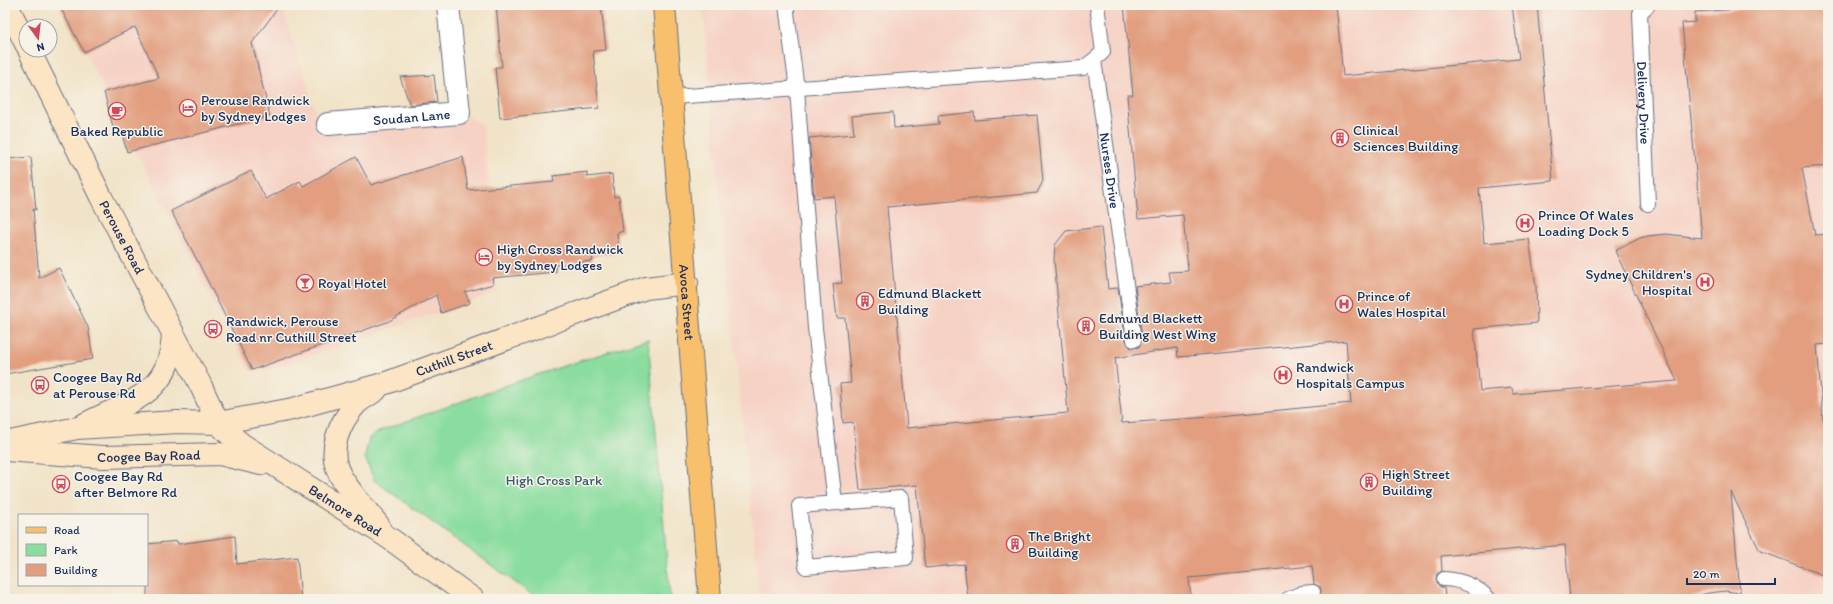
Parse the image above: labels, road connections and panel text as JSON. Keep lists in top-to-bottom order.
{
  "streets": {
    "main road": [
      "Perouse Road",
      "Avoca Street",
      "Cuthill Street",
      "Coogee Bay Road",
      "Belmore Road"
    ],
    "street": ["Soudan Lane"],
    "lane": ["Delivery Drive", "Nurses Drive"]
  },
  "crossings": [
    ["Perouse Road", "Cuthill Street"],
    ["Perouse Road", "Coogee Bay Road"],
    ["Perouse Road", "Belmore Road"],
    ["Avoca Street", "Cuthill Street"],
    ["Cuthill Street", "Coogee Bay Road"],
    ["Cuthill Street", "Belmore Road"],
    ["Coogee Bay Road", "Belmore Road"]
  ],
  "parks": ["High Cross Park"],
  "places": {
    "hotel": ["Perouse Randwick by Sydney Lodges", "High Cross Randwick by Sydney Lodges"],
    "cafe": ["Baked Republic"],
    "building": [
      "Clinical Sciences Building",
      "Edmund Blackett Building",
      "Edmund Blackett Building West Wing",
      "High Street Building",
      "The Bright Building"
    ],
    "hospital": [
      "Prince Of Wales Loading Dock 5",
      "Sydney Children's Hospital",
      "Prince of Wales Hospital",
      "Randwick Hospitals Campus"
    ],
    "bar": ["Royal Hotel"],
    "bus stop": ["Randwick, Perouse Road nr Cuthill Street", "Coogee Bay Rd at Perouse Rd", "Coogee Bay Rd after Belmore Rd"]
  },
  "legend": ["Road", "Park", "Building"],
  "scale_bar": "20 m",
  "north": "bottom"
}
